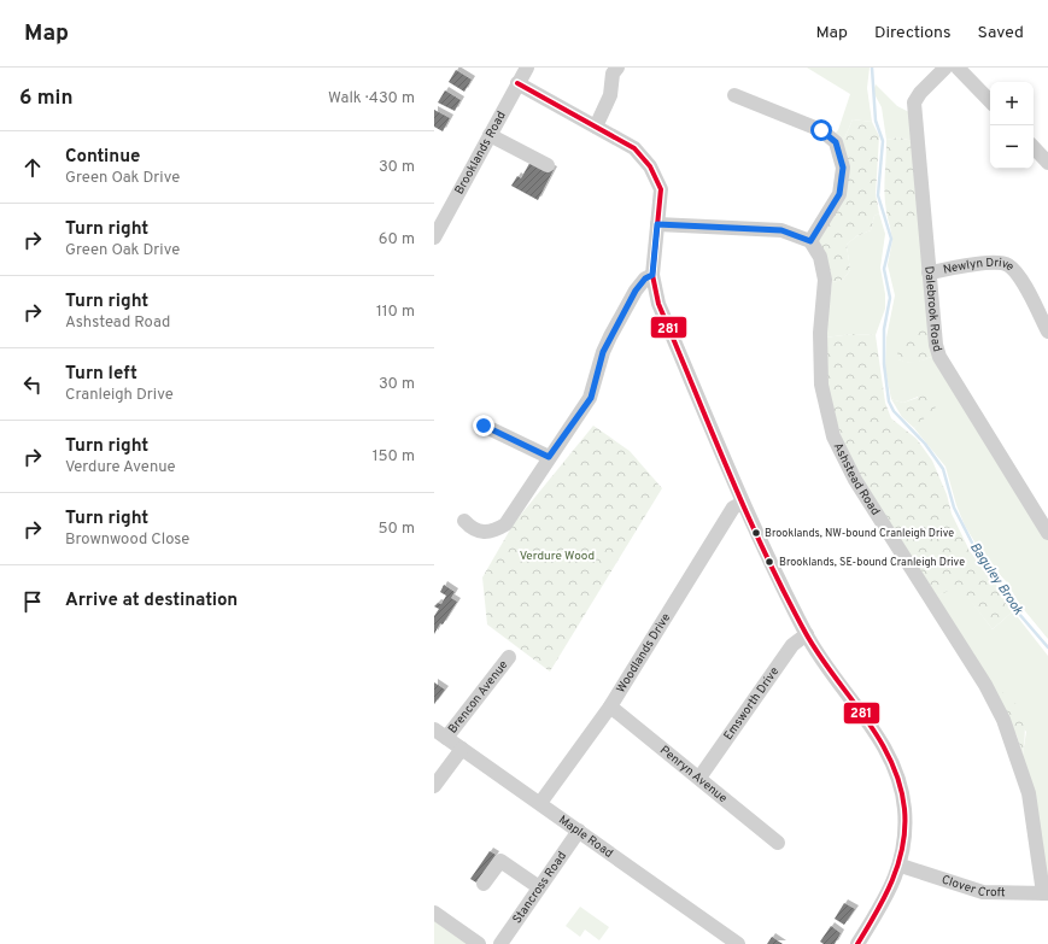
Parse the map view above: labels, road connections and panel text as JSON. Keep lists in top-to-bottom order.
{
  "streets": {
    "street": [
      "Brooklands Road",
      "Newlyn Drive",
      "Dalebrook Road",
      "Ashstead Road",
      "Woodlands Drive",
      "Brencon Avenue",
      "Emsworth Drive",
      "Penryn Avenue",
      "Maple Road",
      "Clover Croft",
      "Stancross Road"
    ]
  },
  "crossings": [
    ["Newlyn Drive", "Dalebrook Road"],
    ["Ashstead Road", "Clover Croft"],
    ["Woodlands Drive", "Penryn Avenue"],
    ["Woodlands Drive", "Maple Road"],
    ["Brencon Avenue", "Maple Road"],
    ["Emsworth Drive", "Penryn Avenue"],
    ["Maple Road", "Stancross Road"]
  ],
  "water": ["Baguley Brook"],
  "parks": ["Verdure Wood"],
  "places": ["Brooklands, NW-bound Cranleigh Drive", "Brooklands, SE-bound Cranleigh Drive"],
  "lines": ["transit line 281"],
  "page": {
    "header": "Map",
    "nav": ["Map", "Directions", "Saved"],
    "heading": ["6 min", "Walk · 430 m"],
    "map_buttons": ["+", "−"],
    "list": [
      ["Continue", "Green Oak Drive", "30 m"],
      ["Turn right", "Green Oak Drive", "60 m"],
      ["Turn right", "Ashstead Road", "110 m"],
      ["Turn left", "Cranleigh Drive", "30 m"],
      ["Turn right", "Verdure Avenue", "150 m"],
      ["Turn right", "Brownwood Close", "50 m"],
      "Arrive at destination"
    ]
  }
}
